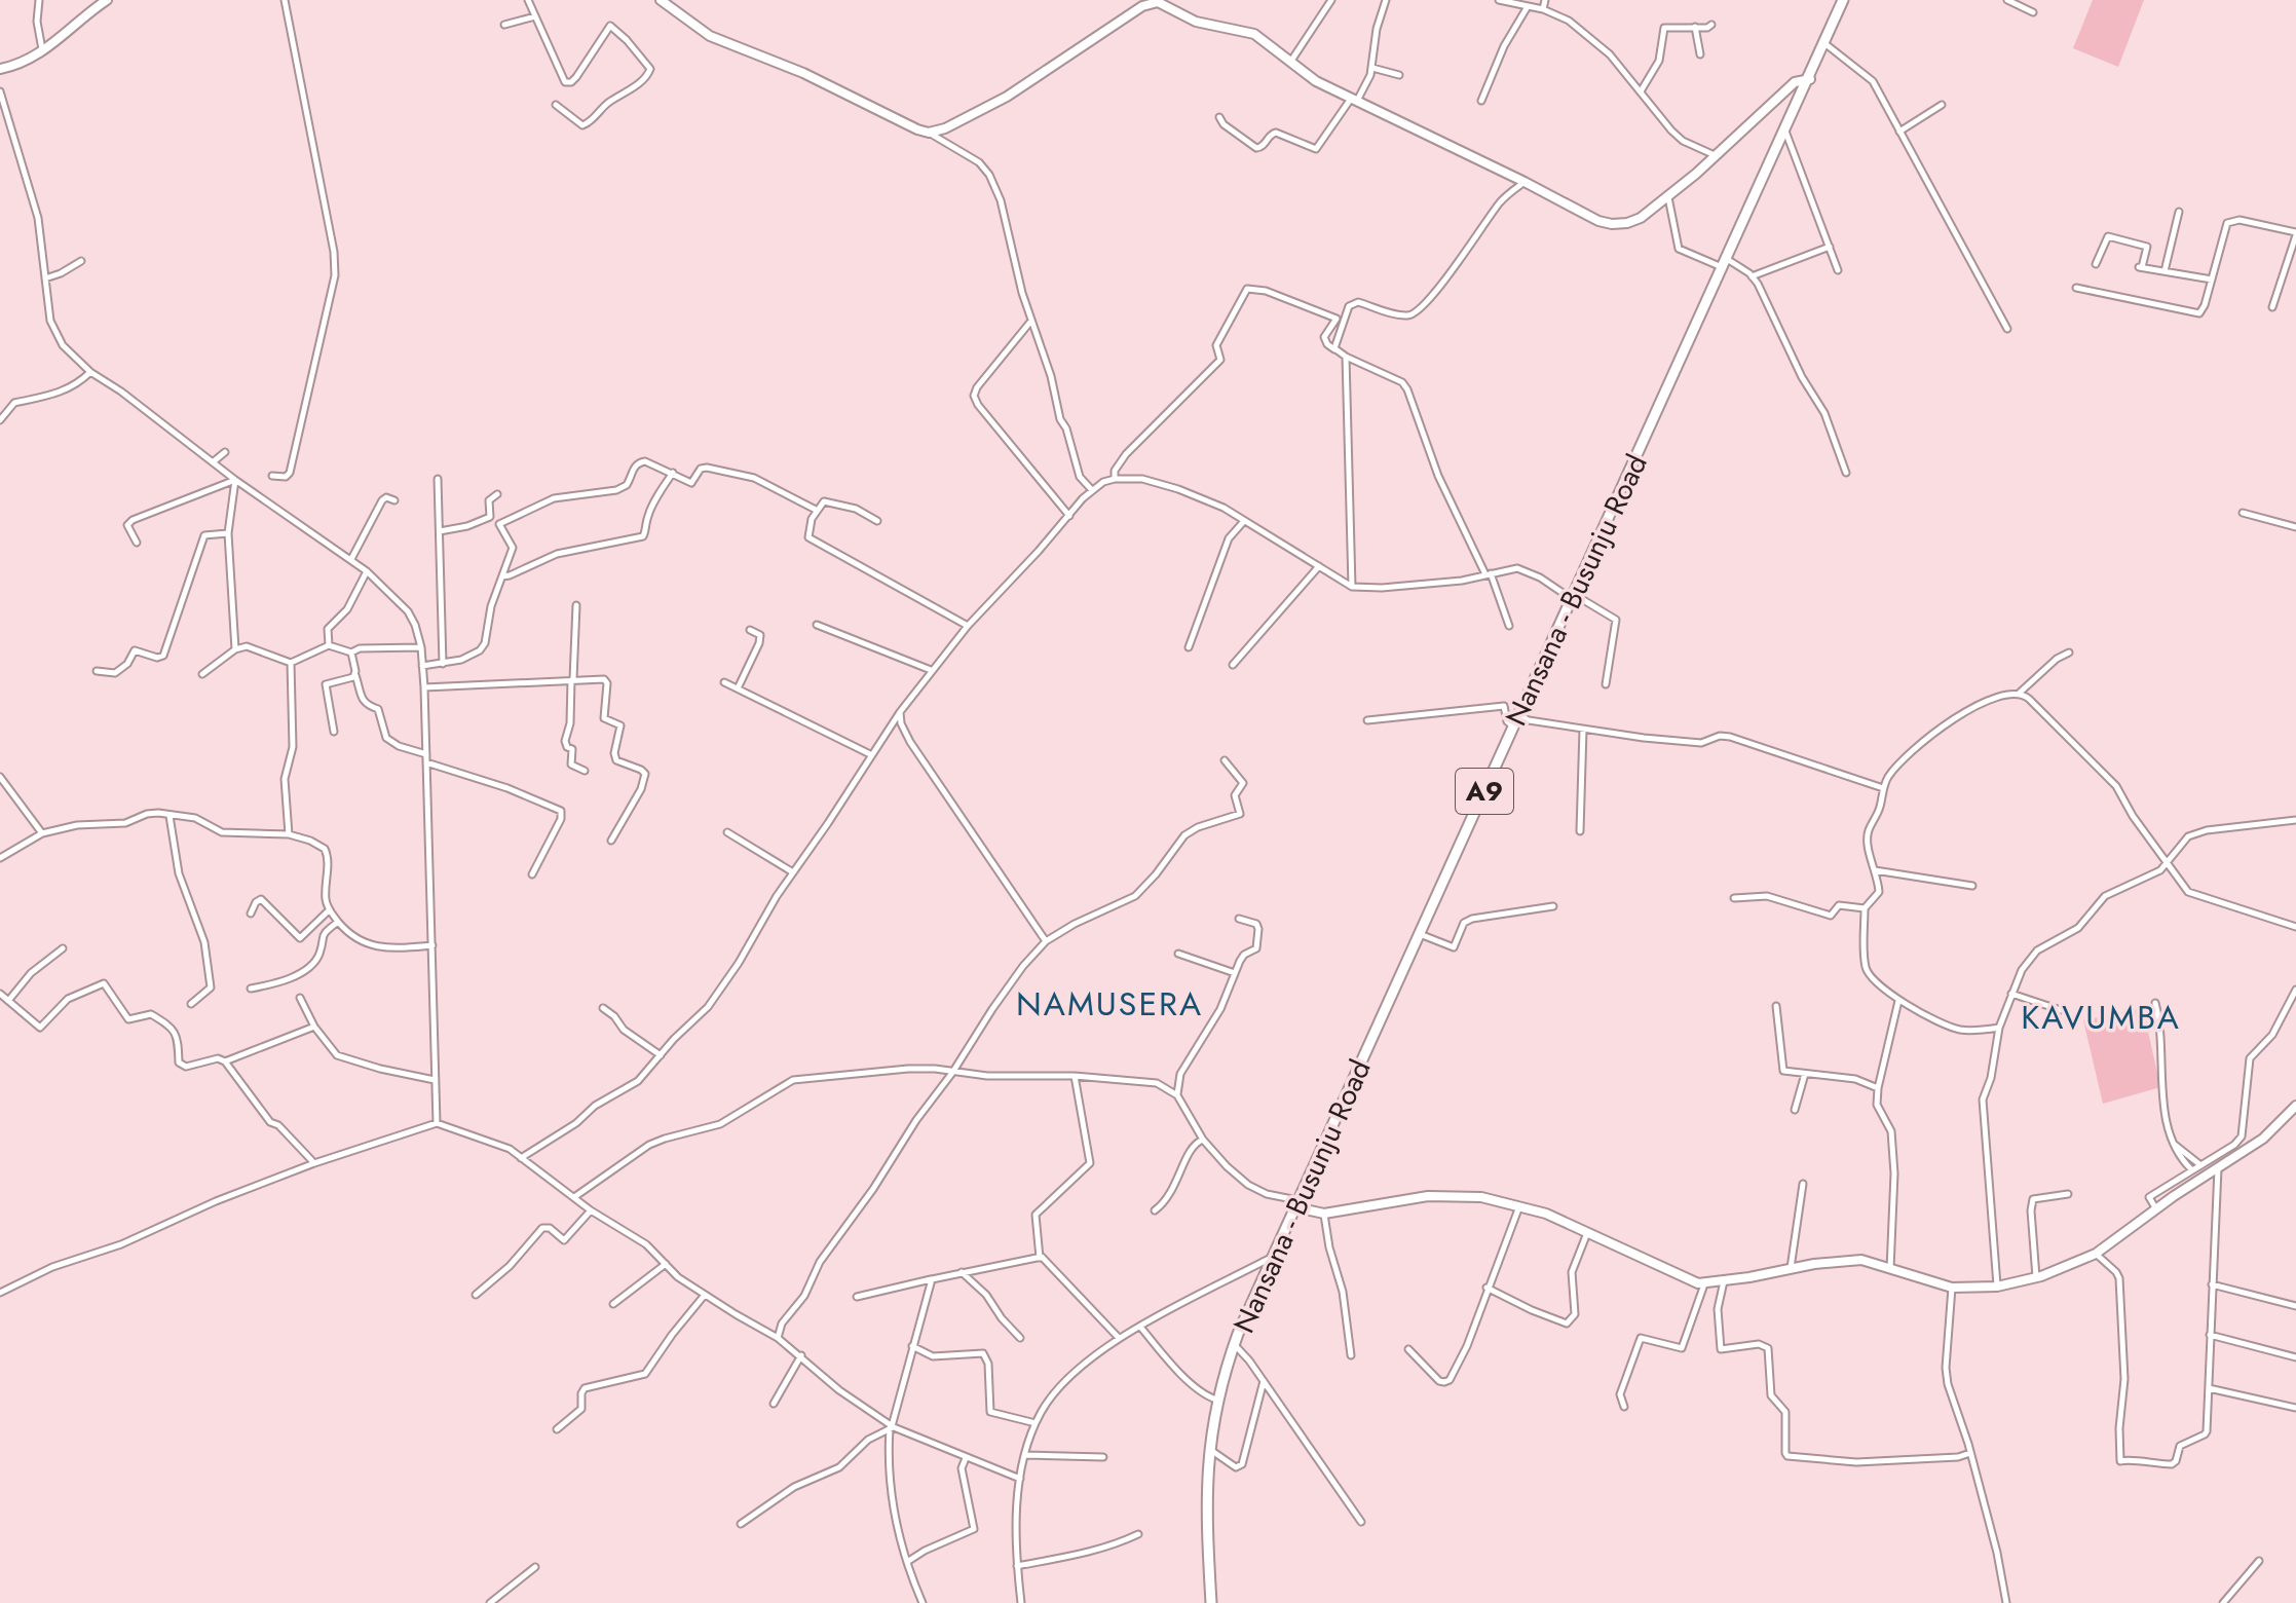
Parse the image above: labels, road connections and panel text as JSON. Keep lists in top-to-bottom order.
{
  "streets": {
    "main road": ["Nansana - Busunju Road", "A9"]
  },
  "districts": ["NAMUSERA", "KAVUMBA"]
}
